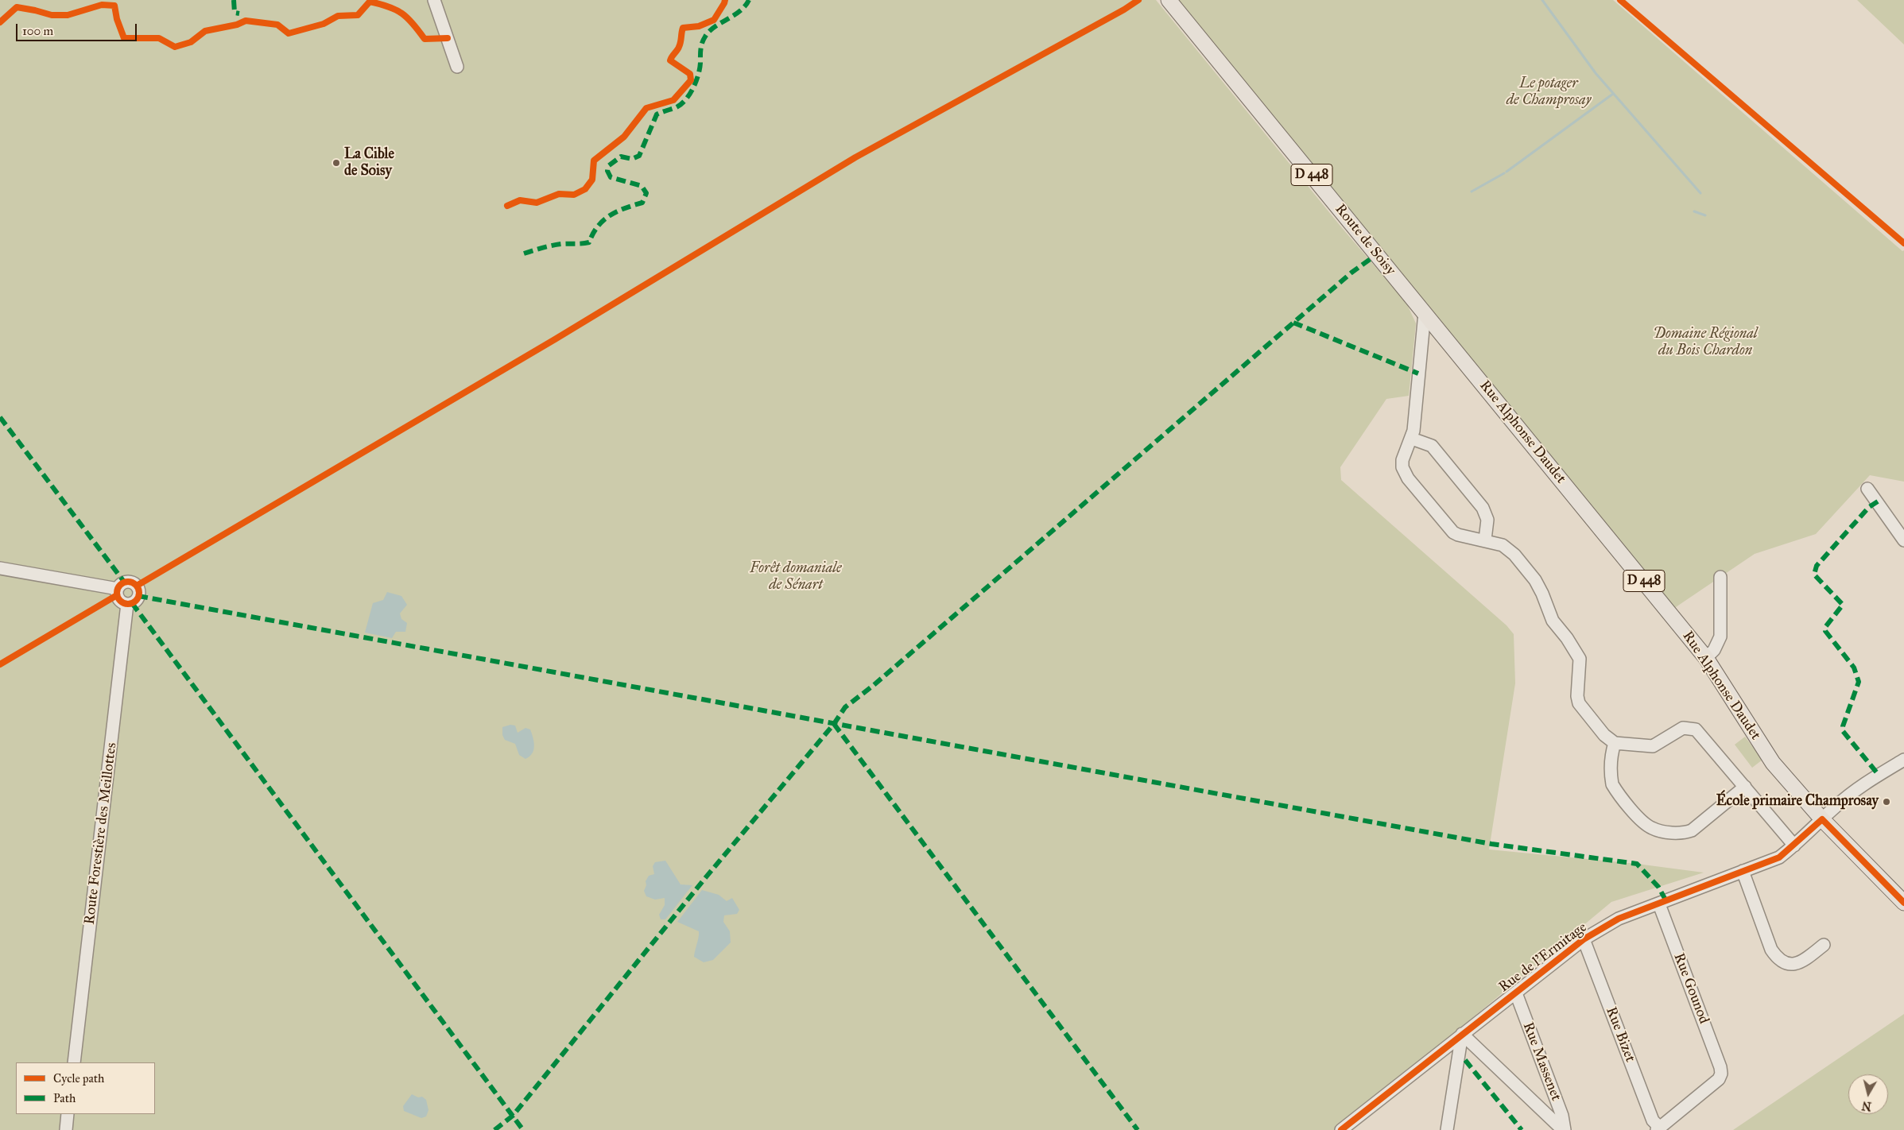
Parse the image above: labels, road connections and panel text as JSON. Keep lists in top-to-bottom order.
{
  "streets": {
    "main road": ["D 448", "Route de Soisy", "Rue Alphonse Daudet"],
    "street": [
      "Route Forestière des Meillottes",
      "Rue de l'Ermitage",
      "Rue Gounod",
      "Rue Bizet",
      "Rue Massenet"
    ]
  },
  "crossings": [
    ["Route de Soisy", "Rue Alphonse Daudet"],
    ["Rue Alphonse Daudet", "Rue de l'Ermitage"],
    ["Rue de l'Ermitage", "Rue Gounod"],
    ["Rue de l'Ermitage", "Rue Bizet"],
    ["Rue de l'Ermitage", "Rue Massenet"],
    ["Rue Gounod", "Rue Bizet"]
  ],
  "parks": ["Le potager de Champrosay", "Domaine Régional du Bois Chardon", "Forêt domaniale de Sénart"],
  "places": ["La Cible de Soisy", "École primaire Champrosay"],
  "legend": ["Cycle path", "Path"],
  "scale_bar": "100 m",
  "north": "bottom"
}
